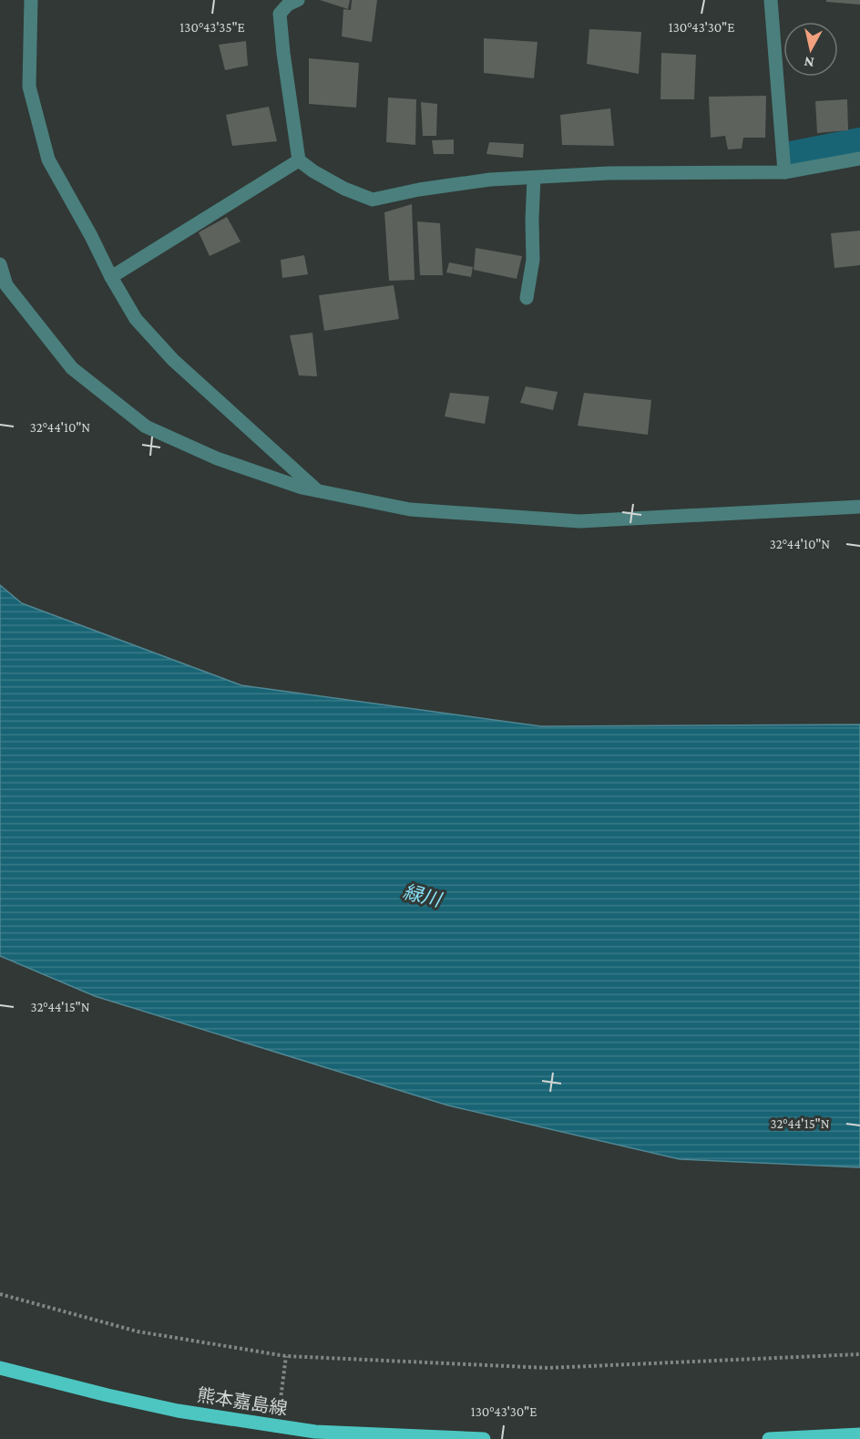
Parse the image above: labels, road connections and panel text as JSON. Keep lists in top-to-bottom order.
{
  "streets": {
    "main road": ["熊本嘉島線"]
  },
  "water": ["緑川"],
  "north": "bottom",
  "coordinates": [
    "130°43'35\"E",
    "130°43'30\"E",
    "32°44'10\"N",
    "32°44'15\"N"
  ]
}
